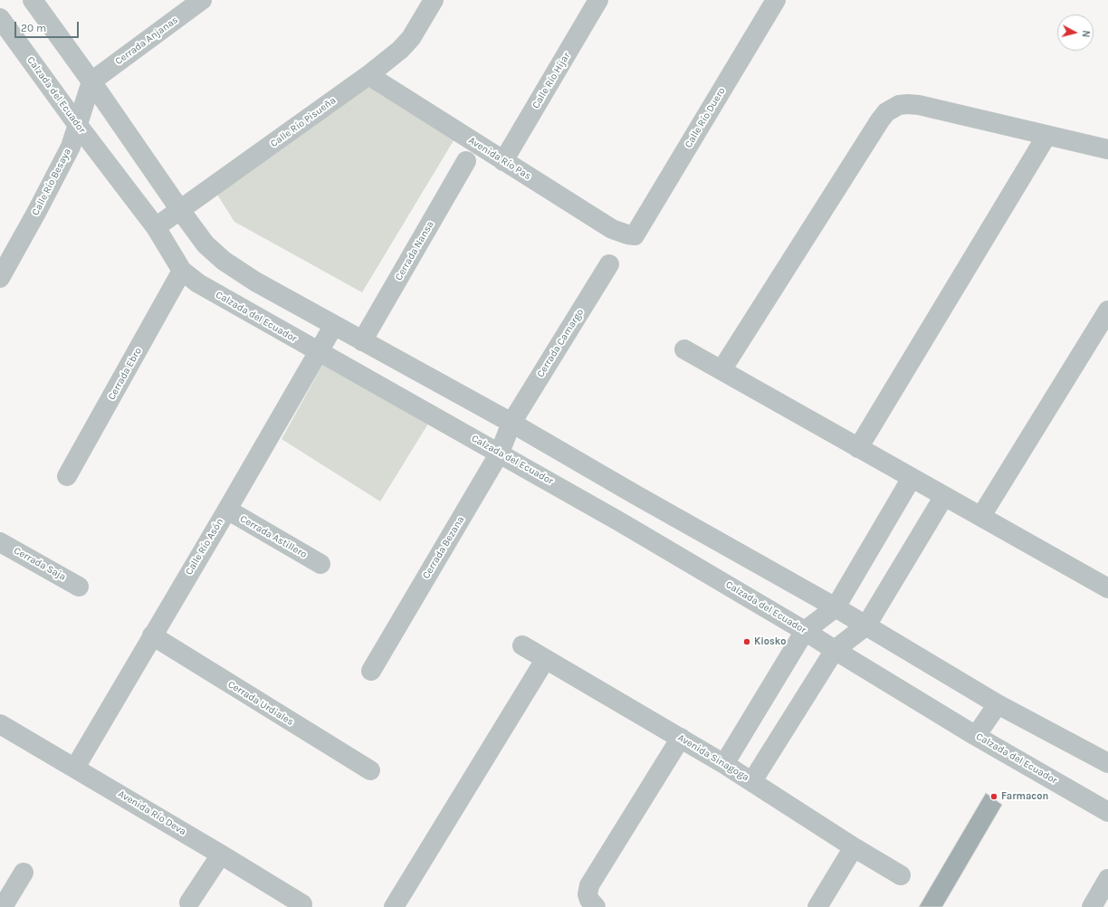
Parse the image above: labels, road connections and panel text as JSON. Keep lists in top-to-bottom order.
{
  "streets": {
    "street": [
      "Cerrada Anjanas",
      "Calle Río Híjar",
      "Calzada del Ecuador",
      "Calle Río Duero",
      "Calle Río Pisueña",
      "Avenida Río Pas",
      "Calle Río Besaya",
      "Cerrada Nansa",
      "Cerrada Camargo",
      "Cerrada Ebro",
      "Cerrada Astillero",
      "Calle Río Asón",
      "Cerrada Bezana",
      "Cerrada Saja",
      "Cerrada Urdiales",
      "Avenida Sinagoga",
      "Avenida Río Deva"
    ]
  },
  "crossings": [
    ["Cerrada Anjanas", "Calle Río Besaya"],
    ["Calle Río Híjar", "Avenida Río Pas"],
    ["Calzada del Ecuador", "Calle Río Pisueña"],
    ["Calzada del Ecuador", "Calle Río Besaya"],
    ["Calzada del Ecuador", "Cerrada Ebro"],
    ["Calzada del Ecuador", "Calle Río Asón"],
    ["Calzada del Ecuador", "Cerrada Bezana"],
    ["Calle Río Duero", "Avenida Río Pas"],
    ["Calle Río Pisueña", "Avenida Río Pas"],
    ["Cerrada Camargo", "Cerrada Bezana"],
    ["Cerrada Astillero", "Calle Río Asón"],
    ["Calle Río Asón", "Cerrada Urdiales"],
    ["Calle Río Asón", "Avenida Río Deva"]
  ],
  "places": ["Kiosko", "Farmacon"],
  "scale_bar": "20 m",
  "north": "right"
}
